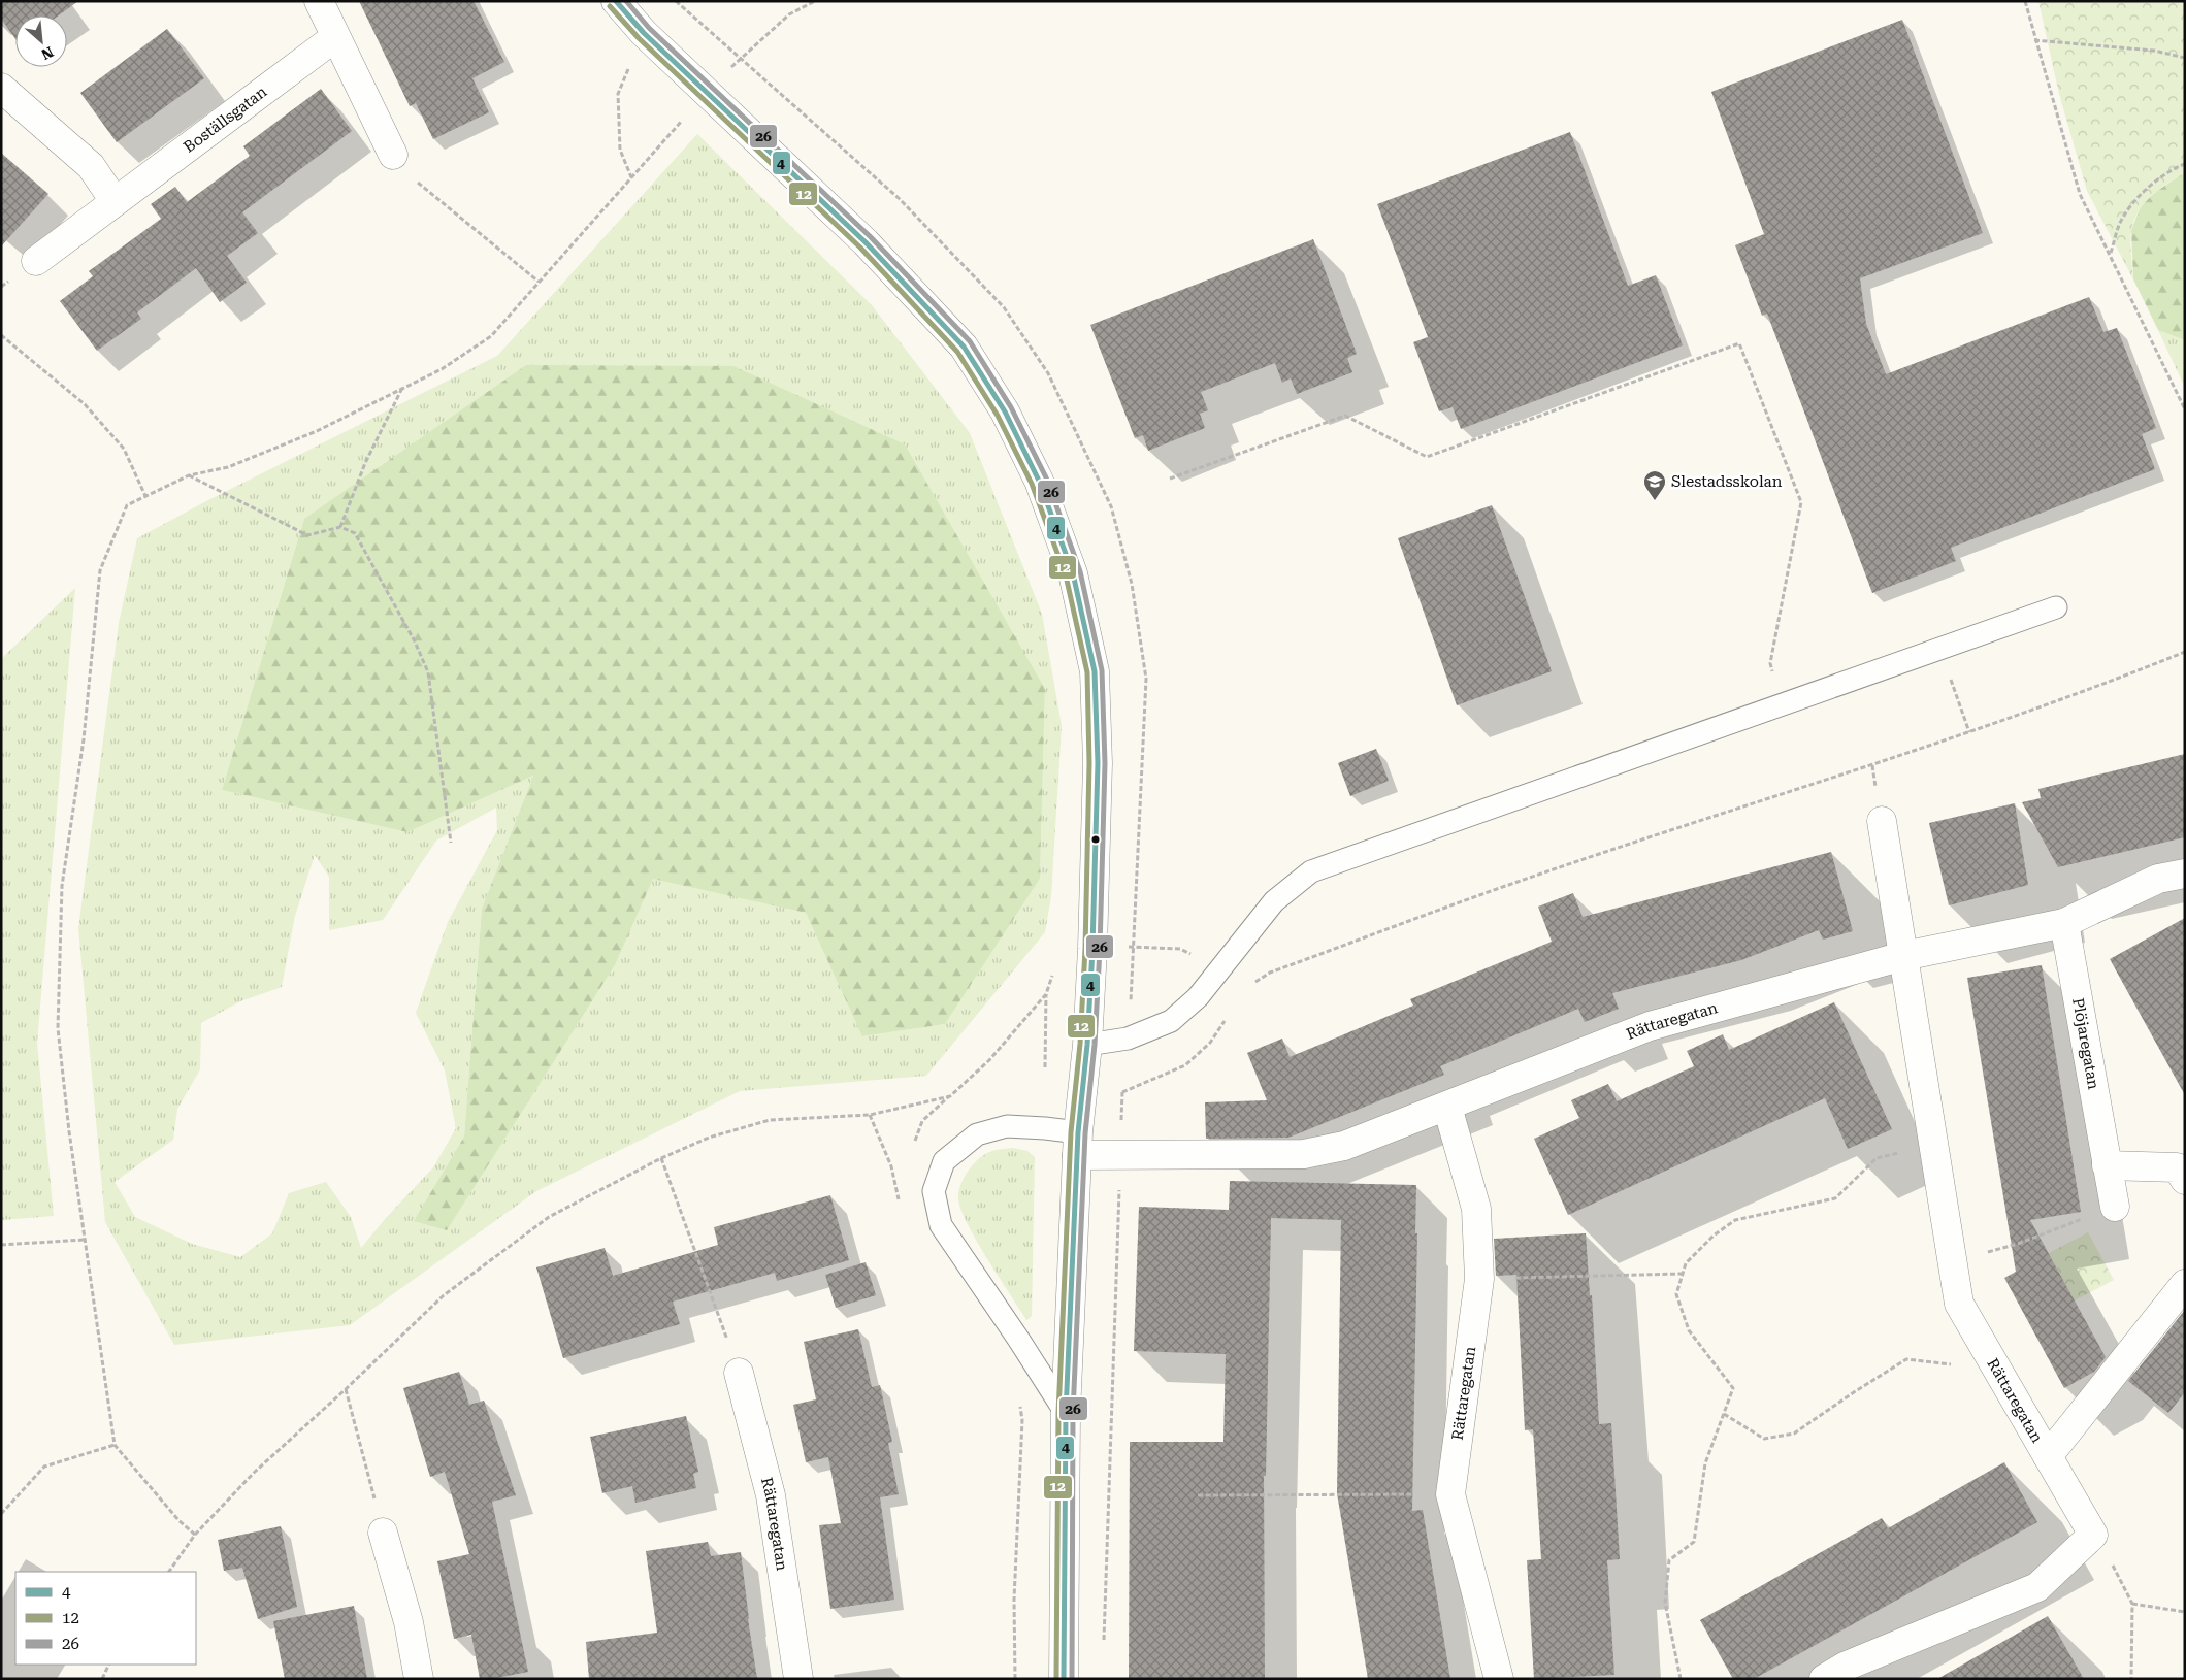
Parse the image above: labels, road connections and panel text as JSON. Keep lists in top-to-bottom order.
{
  "streets": {
    "street": ["Boställsgatan", "Rättaregatan", "Plöjaregatan"]
  },
  "places": {
    "school or university": ["Slestadsskolan"]
  },
  "lines": ["transit line 4", "transit line 26", "transit line 12"],
  "legend": ["4", "12", "26"],
  "north": "bottom right"
}
